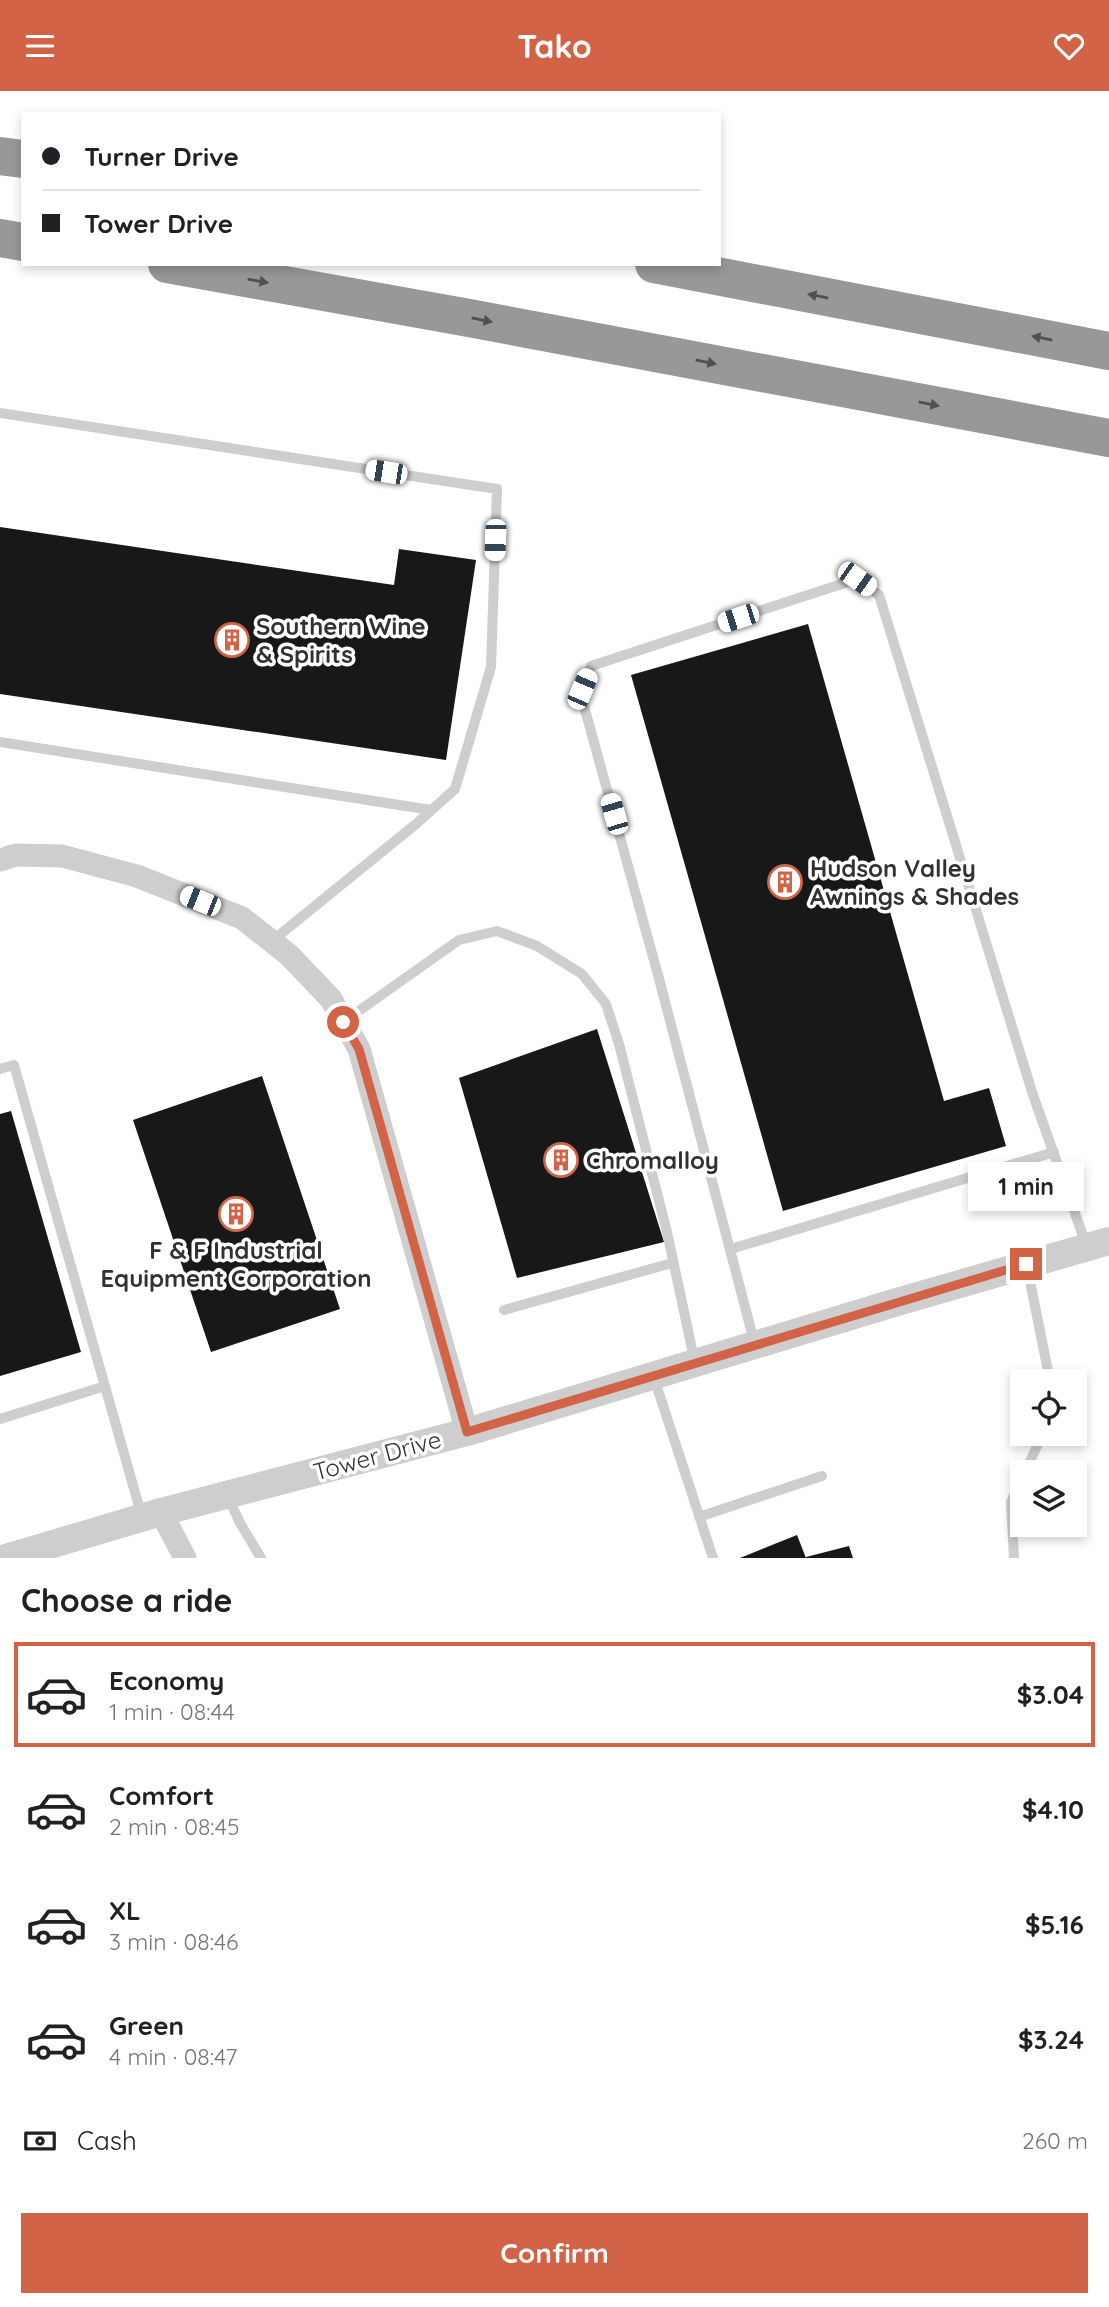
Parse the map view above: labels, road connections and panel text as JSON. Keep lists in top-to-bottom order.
{
  "streets": {
    "street": ["Tower Drive"]
  },
  "places": {
    "building": [
      "Southern Wine & Spirits",
      "Hudson Valley Awnings & Shades",
      "Chromalloy",
      "F & F Industrial Equipment Corporation"
    ]
  },
  "page": {
    "header": "Tako",
    "banner": ["Turner Drive", "Tower Drive"],
    "bubble": "1 min",
    "heading": "Choose a ride",
    "list": [
      {
        "name": "Economy",
        "note": "1 min · 08:44",
        "value": "$3.04"
      },
      {
        "name": "Comfort",
        "note": "2 min · 08:45",
        "value": "$4.10"
      },
      {
        "name": "XL",
        "note": "3 min · 08:46",
        "value": "$5.16"
      },
      {
        "name": "Green",
        "note": "4 min · 08:47",
        "value": "$3.24"
      }
    ],
    "pay": ["Cash", "260 m"],
    "buttons": "Confirm"
  }
}
